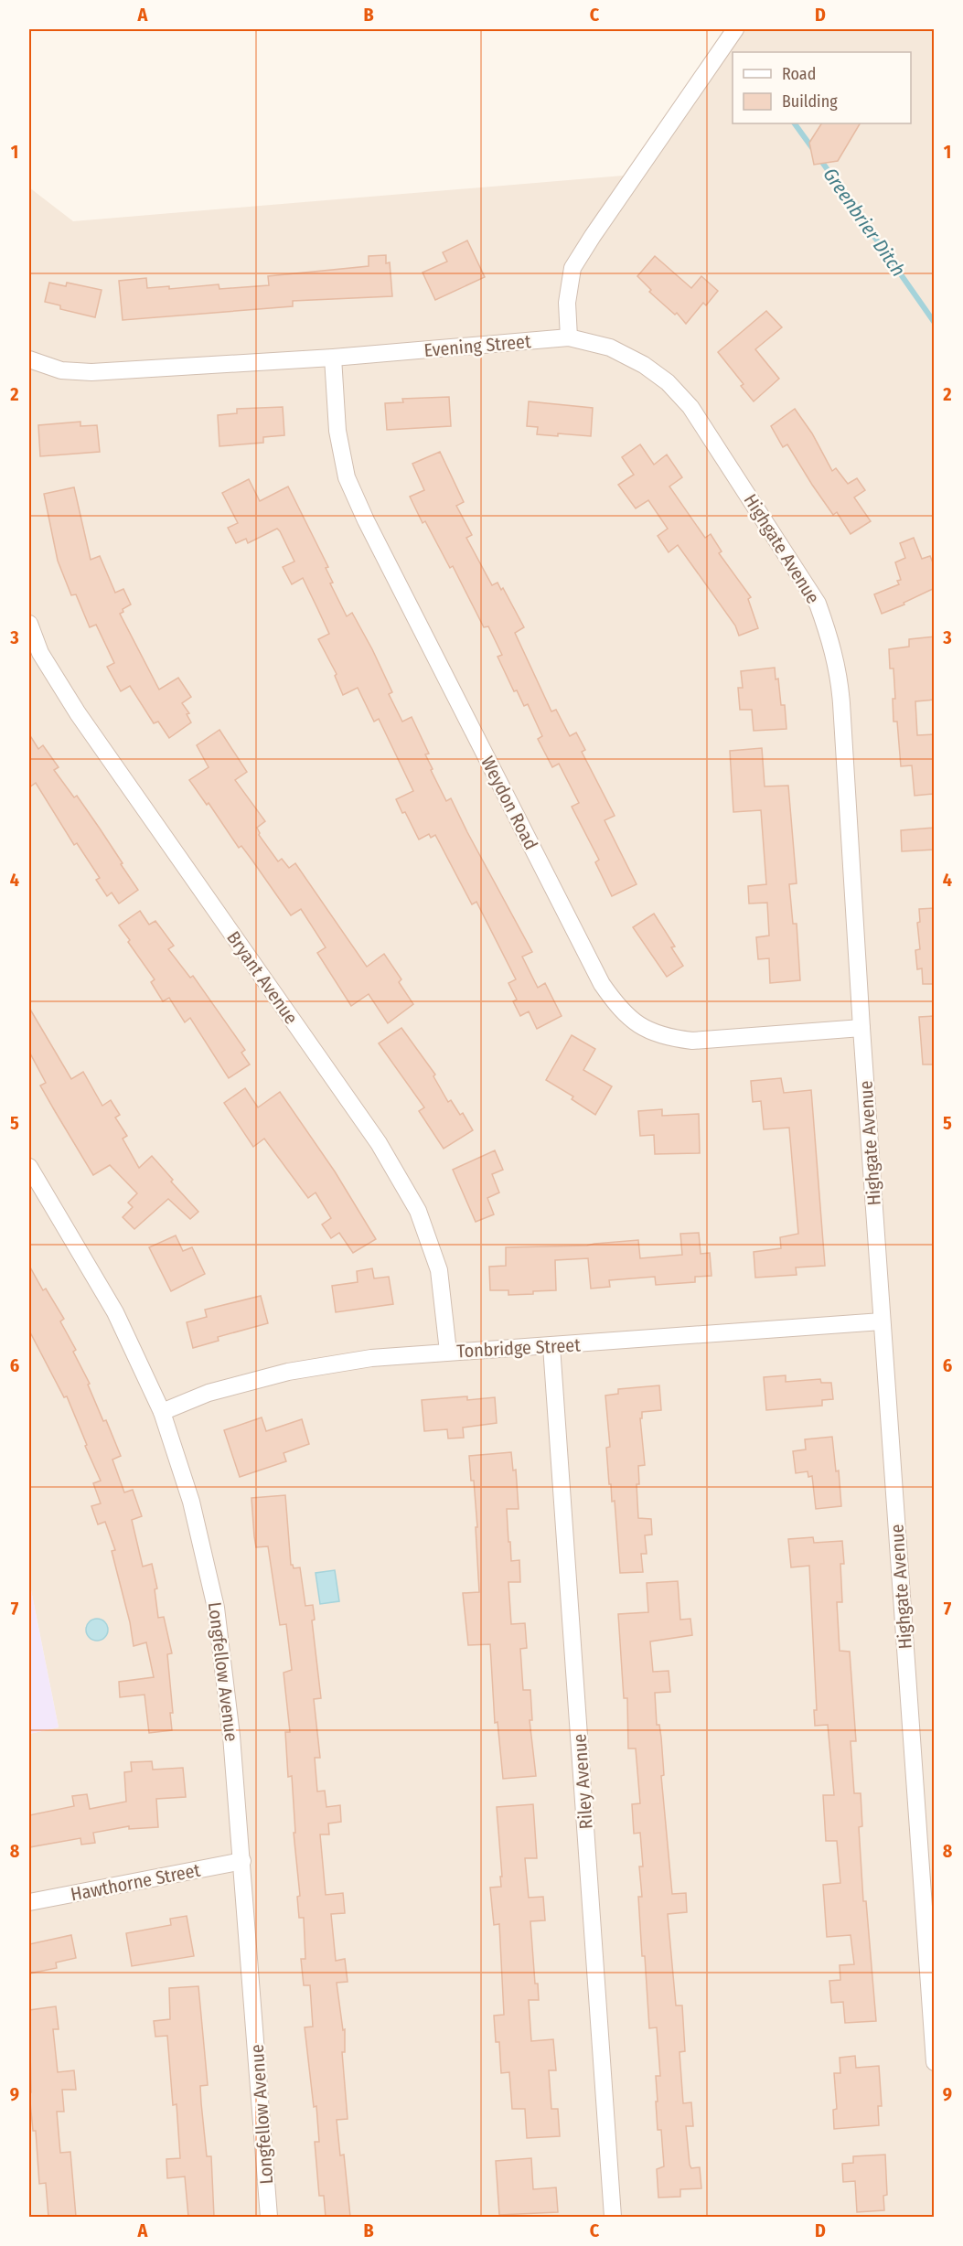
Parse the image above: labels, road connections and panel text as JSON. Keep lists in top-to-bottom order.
{
  "streets": {
    "street": [
      "Evening Street",
      "Highgate Avenue",
      "Weydon Road",
      "Bryant Avenue",
      "Tonbridge Street",
      "Longfellow Avenue",
      "Riley Avenue",
      "Hawthorne Street"
    ]
  },
  "crossings": [
    ["Evening Street", "Highgate Avenue"],
    ["Evening Street", "Weydon Road"],
    ["Highgate Avenue", "Weydon Road"],
    ["Highgate Avenue", "Tonbridge Street"],
    ["Bryant Avenue", "Tonbridge Street"],
    ["Tonbridge Street", "Longfellow Avenue"],
    ["Tonbridge Street", "Riley Avenue"],
    ["Longfellow Avenue", "Hawthorne Street"]
  ],
  "water": ["Greenbrier Ditch"],
  "legend": ["Road", "Building"],
  "grid": {
    "columns": [
      "A",
      "B",
      "C",
      "D"
    ],
    "rows": [
      "1",
      "2",
      "3",
      "4",
      "5",
      "6",
      "7",
      "8",
      "9"
    ]
  }
}
